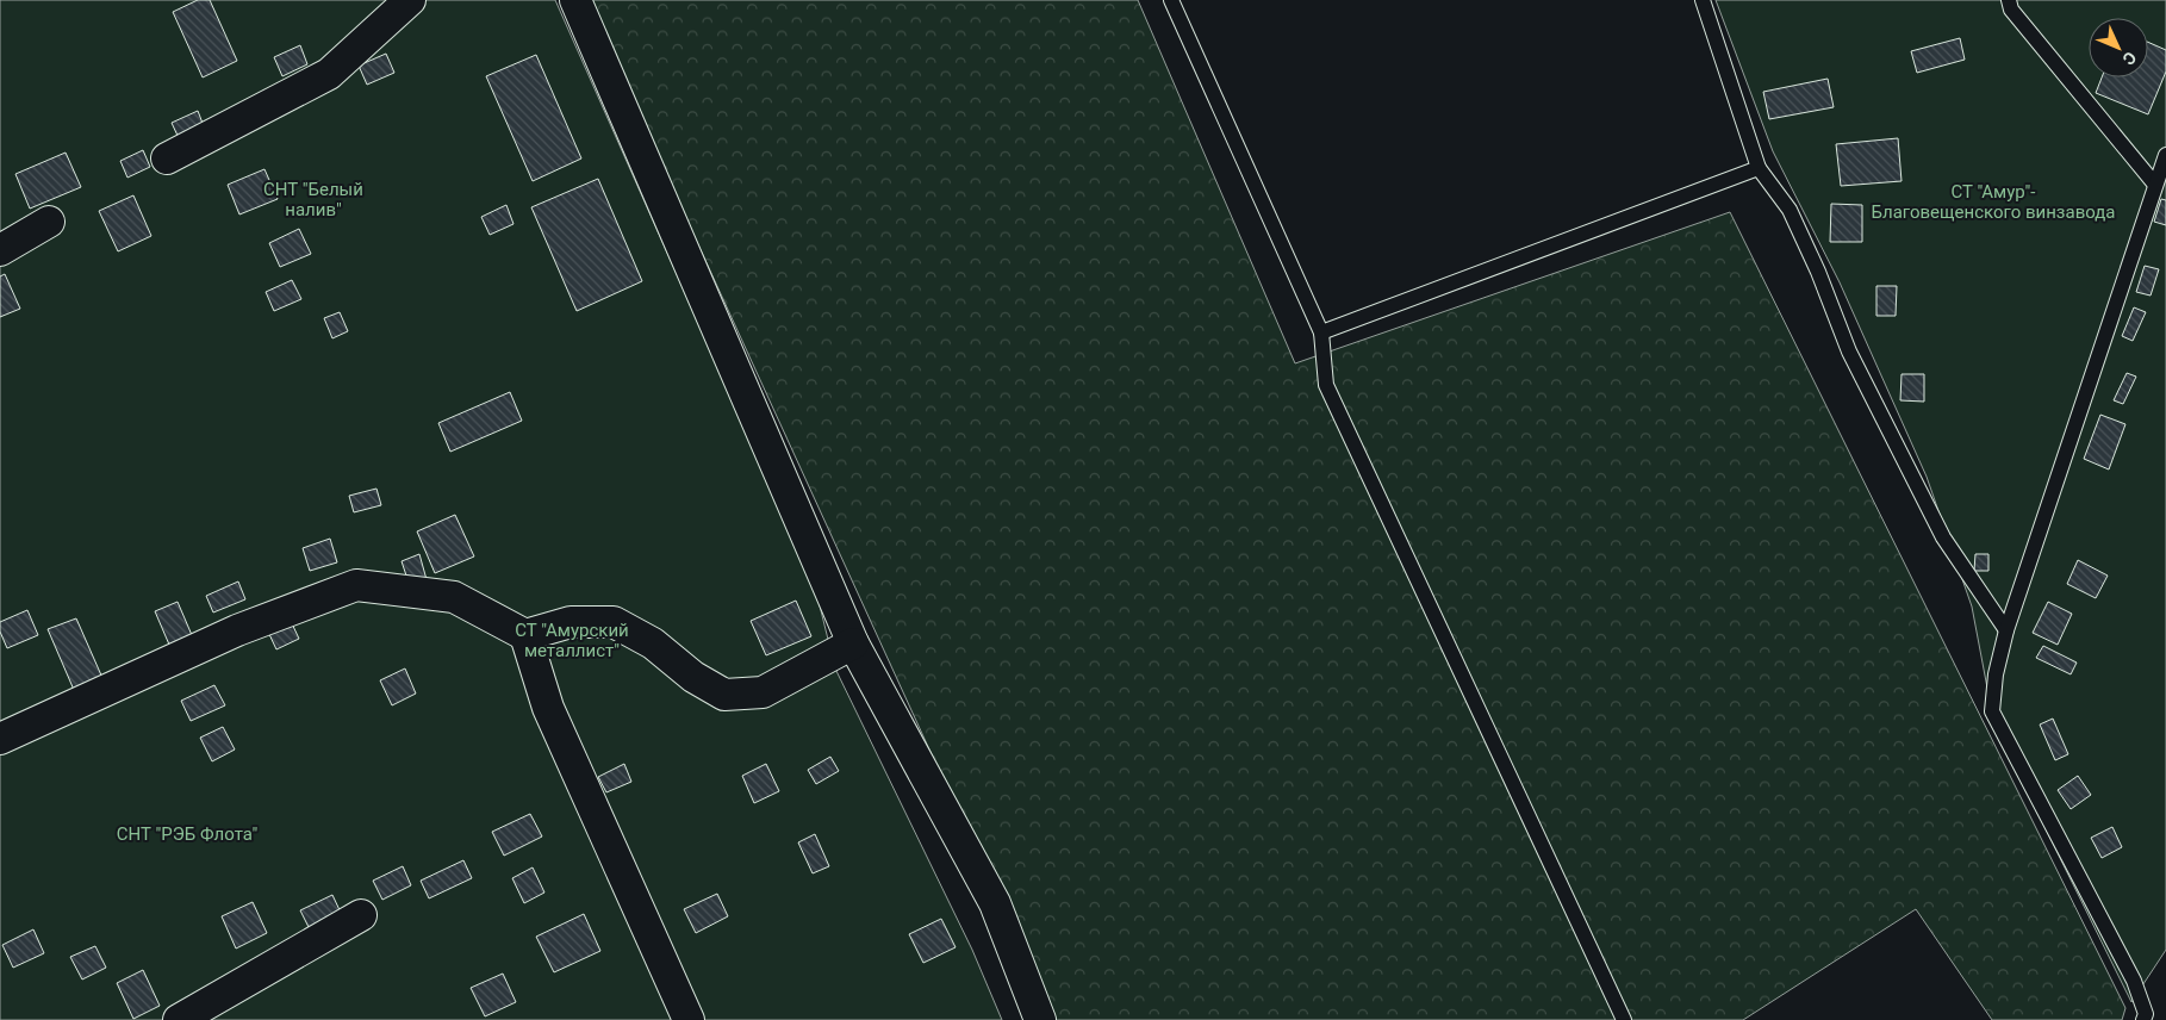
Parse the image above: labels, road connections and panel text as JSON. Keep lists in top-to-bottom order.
{
  "parks": [
    "СНТ \"Белый налив\"",
    "СТ \"Амур\"- Благовещенского винзавода",
    "СТ \"Амурский металлист\"",
    "СНТ \"РЭБ Флота\""
  ],
  "north": "bottom right"
}
